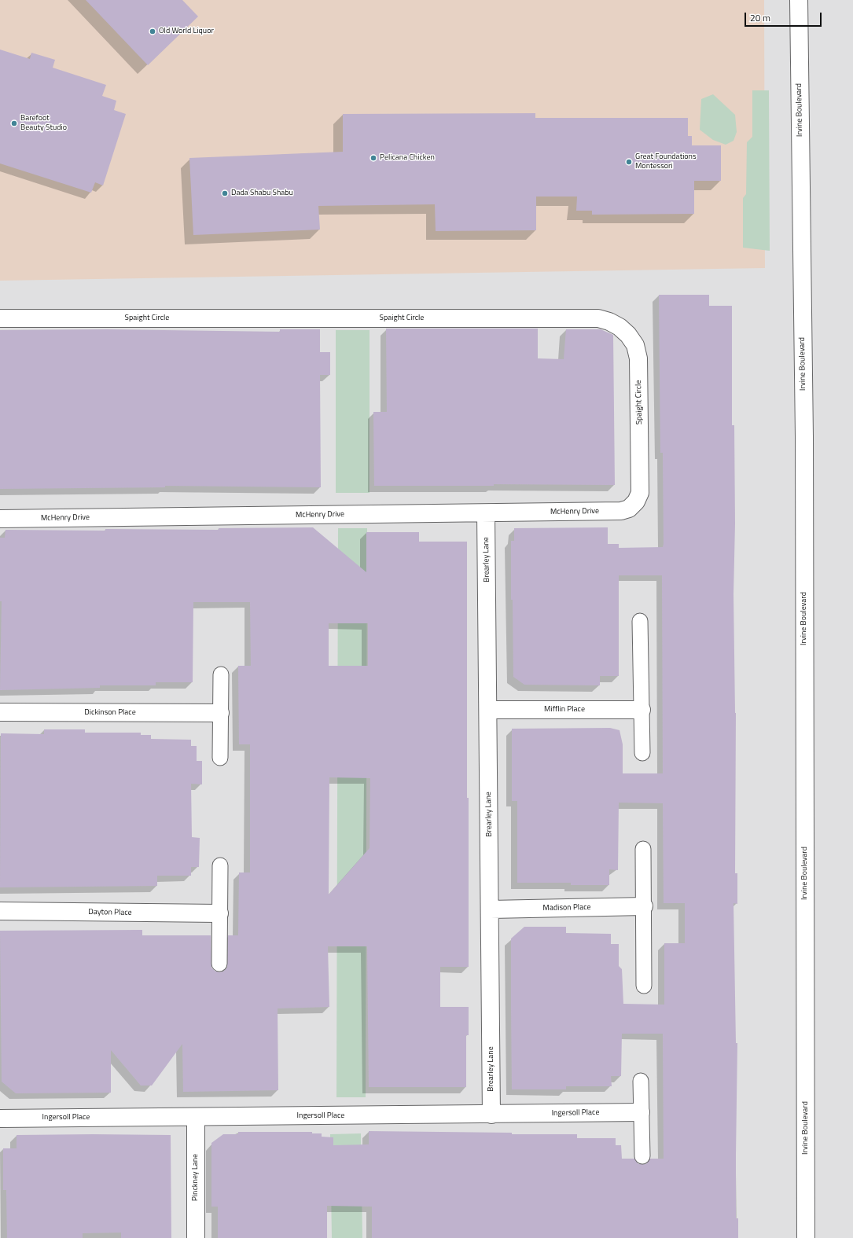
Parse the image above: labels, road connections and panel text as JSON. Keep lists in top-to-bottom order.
{
  "streets": {
    "street": [
      "Irvine Boulevard",
      "Spaight Circle",
      "McHenry Drive",
      "Brearley Lane",
      "Mifflin Place",
      "Dickinson Place",
      "Madison Place",
      "Dayton Place",
      "Ingersoll Place",
      "Pinckney Lane"
    ]
  },
  "crossings": [
    ["Spaight Circle", "McHenry Drive"],
    ["McHenry Drive", "Brearley Lane"],
    ["Brearley Lane", "Mifflin Place"],
    ["Brearley Lane", "Madison Place"],
    ["Brearley Lane", "Ingersoll Place"],
    ["Ingersoll Place", "Pinckney Lane"]
  ],
  "places": [
    "Old World Liquor",
    "Barefoot Beauty Studio",
    "Pelicana Chicken",
    "Great Foundations Montessori",
    "Dada Shabu Shabu"
  ],
  "scale_bar": "20 m"
}
